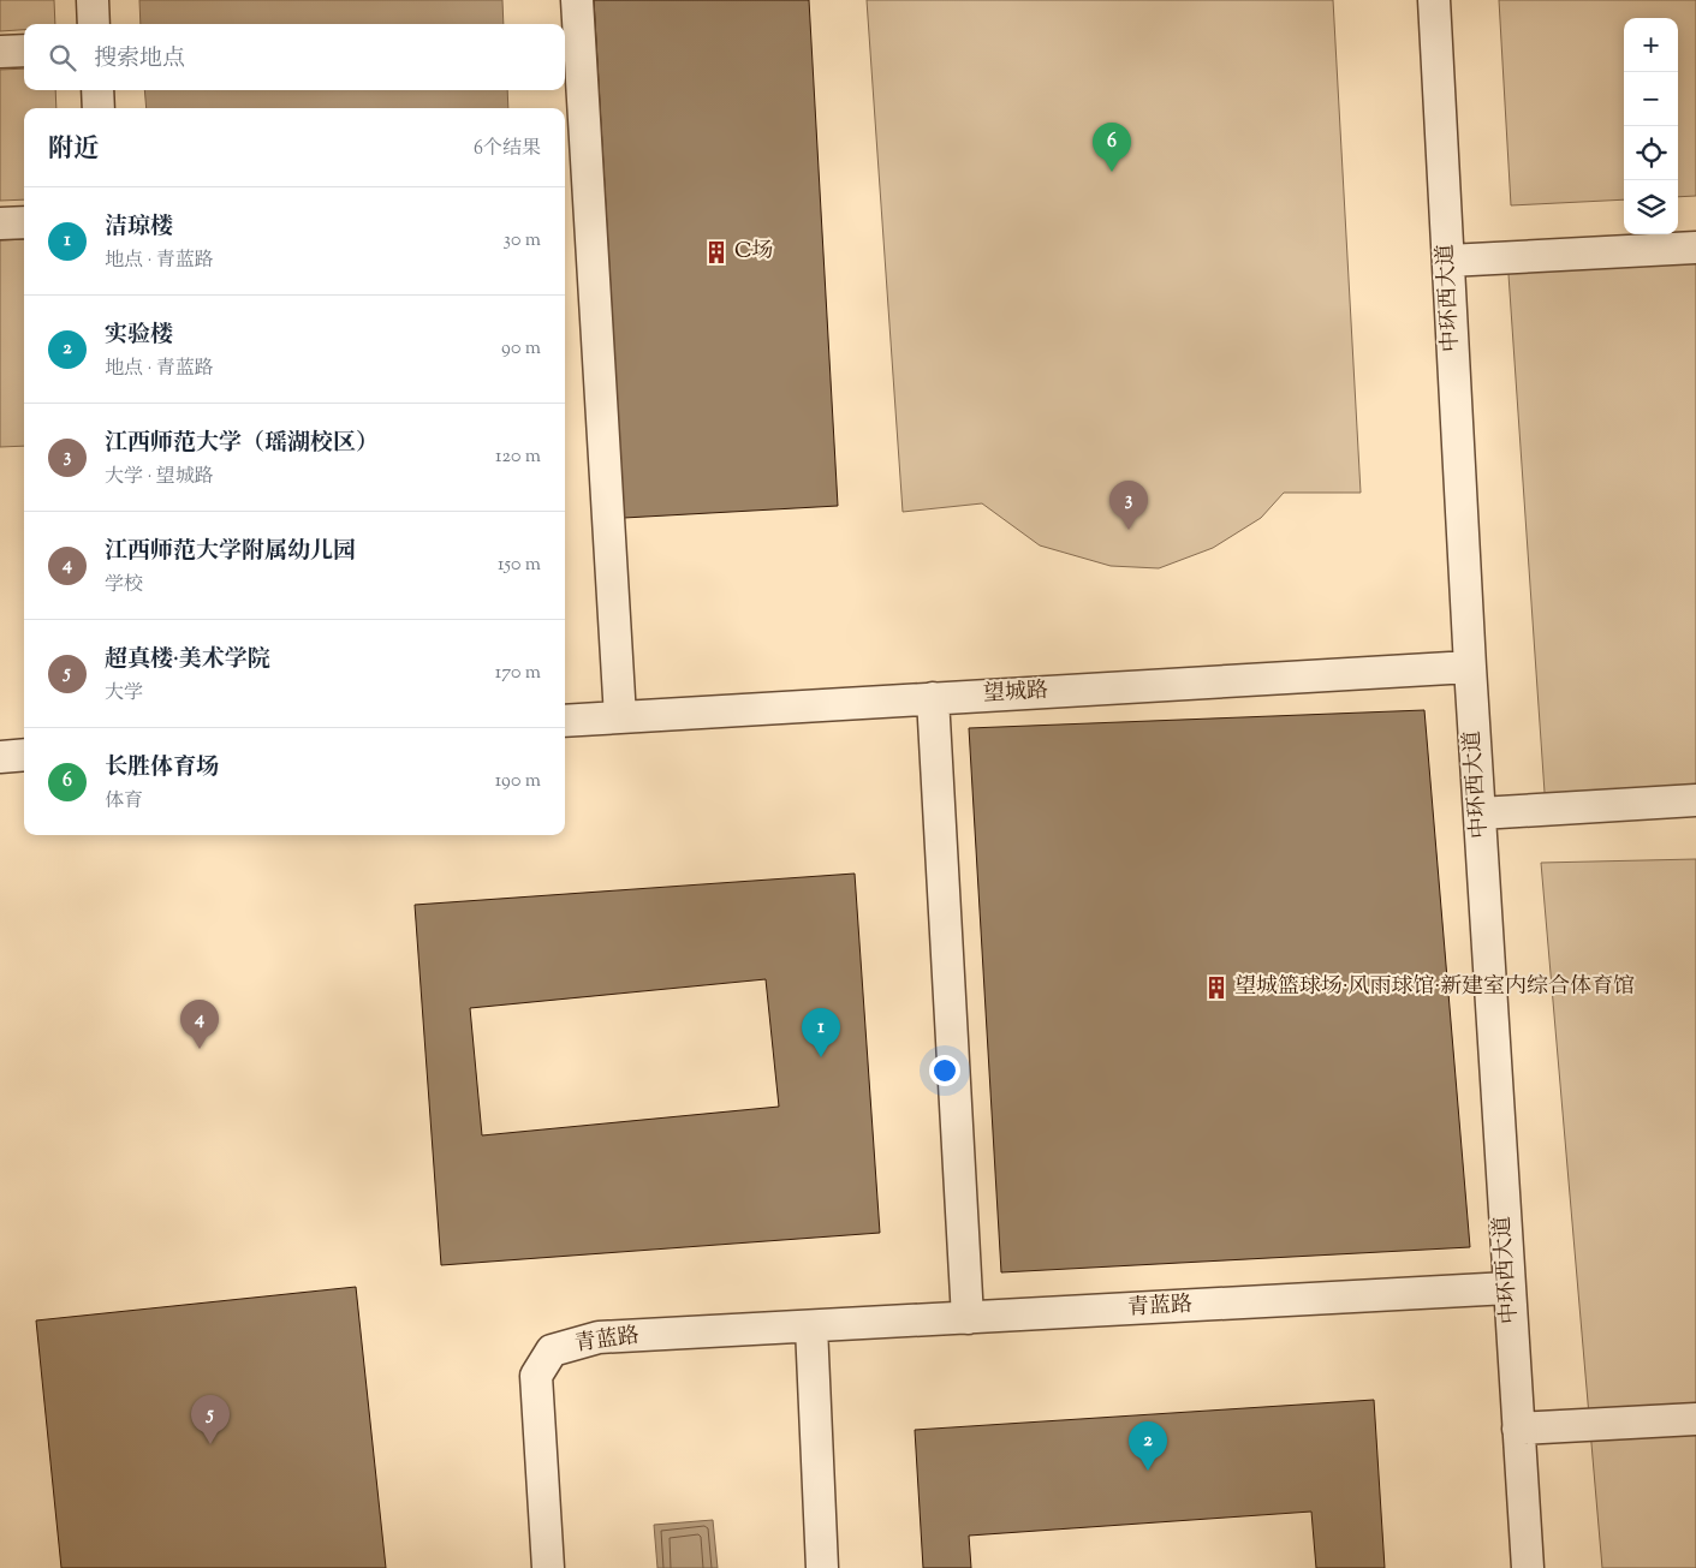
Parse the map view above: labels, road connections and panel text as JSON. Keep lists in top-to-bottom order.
{
  "streets": {
    "street": ["中环西大道", "望城路", "青蓝路"]
  },
  "crossings": [
    ["中环西大道", "望城路"],
    ["中环西大道", "青蓝路"]
  ],
  "places": {
    "building": ["C场", "望城篮球场·风雨球馆·新建室内综合体育馆"]
  },
  "page": {
    "map_buttons": ["+", "−"],
    "search": "搜索地点",
    "heading": ["附近", "6个结果"],
    "pins": [
      "6",
      "3",
      "4",
      "1",
      "5",
      "2"
    ],
    "list": [
      {
        "mark": "1",
        "name": "洁琼楼",
        "note": "地点 · 青蓝路",
        "value": "30 m"
      },
      {
        "mark": "2",
        "name": "实验楼",
        "note": "地点 · 青蓝路",
        "value": "90 m"
      },
      {
        "mark": "3",
        "name": "江西师范大学（瑶湖校区）",
        "note": "大学 · 望城路",
        "value": "120 m"
      },
      {
        "mark": "4",
        "name": "江西师范大学附属幼儿园",
        "note": "学校",
        "value": "150 m"
      },
      {
        "mark": "5",
        "name": "超真楼·美术学院",
        "note": "大学",
        "value": "170 m"
      },
      {
        "mark": "6",
        "name": "长胜体育场",
        "note": "体育",
        "value": "190 m"
      }
    ]
  }
}
